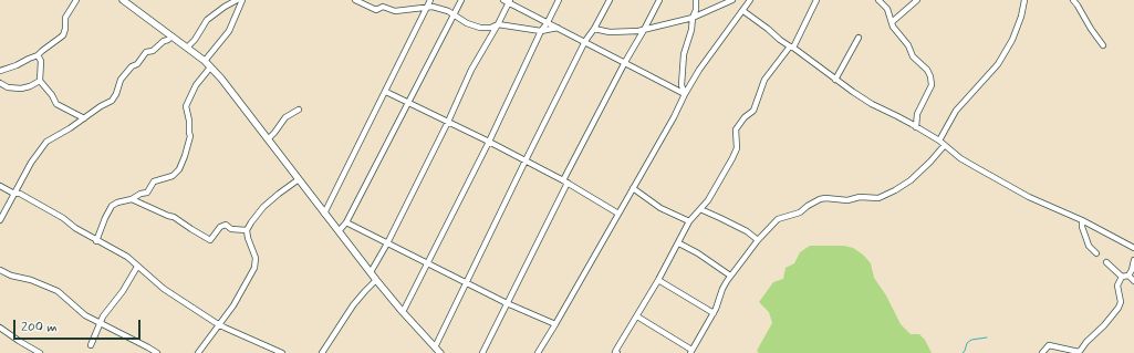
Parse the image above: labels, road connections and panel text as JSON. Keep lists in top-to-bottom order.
{
  "scale_bar": "200 m"
}
